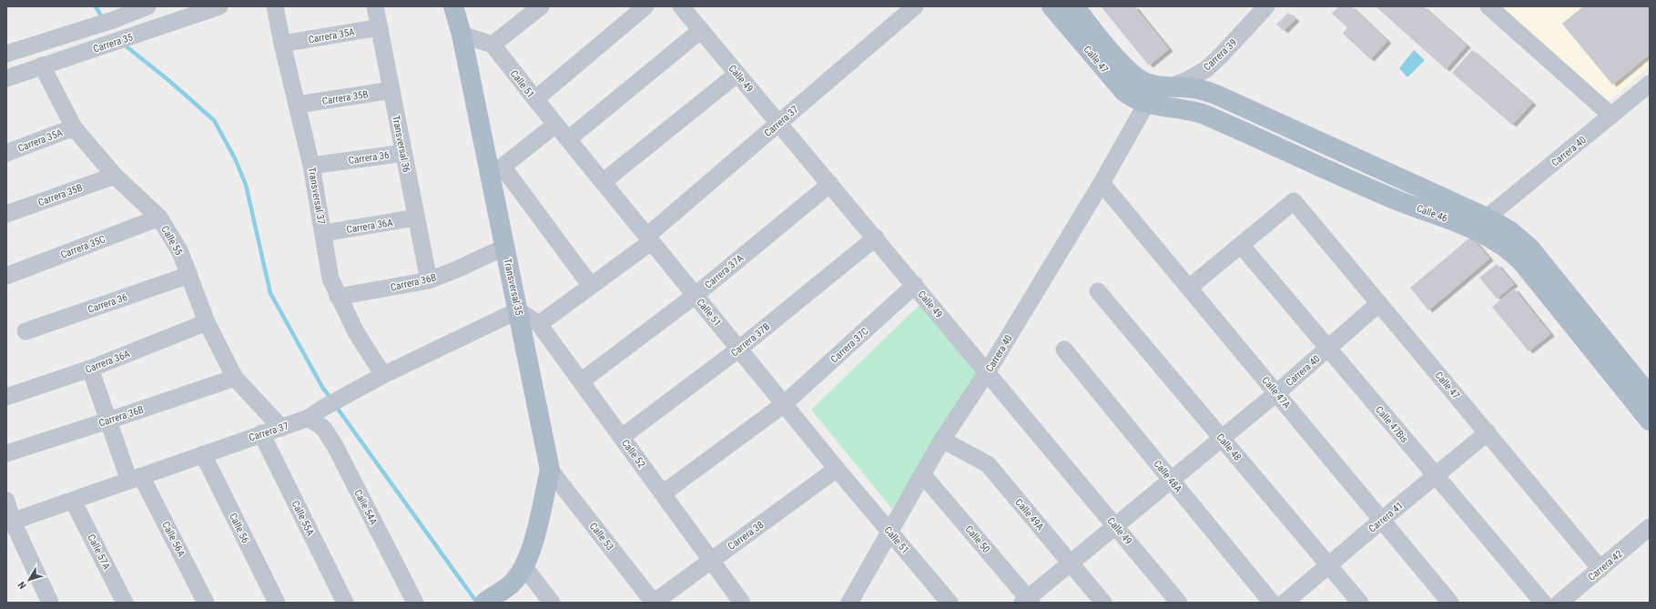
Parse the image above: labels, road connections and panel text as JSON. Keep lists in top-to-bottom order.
{
  "streets": {
    "main road": ["Calle 47", "Calle 46", "Transversal 35"],
    "street": [
      "Carrera 35A",
      "Carrera 35",
      "Carrera 39",
      "Calle 49",
      "Calle 51",
      "Carrera 35B",
      "Carrera 37",
      "Transversal 36",
      "Carrera 40",
      "Carrera 36",
      "Transversal 37",
      "Carrera 36A",
      "Calle 55",
      "Carrera 35C",
      "Carrera 37A",
      "Carrera 36B",
      "Carrera 37B",
      "Carrera 37C",
      "Calle 47A",
      "Calle 47Bis",
      "Calle 48",
      "Calle 52",
      "Calle 48A",
      "Calle 54A",
      "Calle 49A",
      "Carrera 41",
      "Calle 55A",
      "Calle 56",
      "Carrera 38",
      "Calle 53",
      "Calle 56A",
      "Calle 50",
      "Calle 57A",
      "Carrera 42"
    ]
  },
  "crossings": [
    ["Carrera 35A", "Transversal 36"],
    ["Carrera 35A", "Transversal 37"],
    ["Carrera 35A", "Calle 55"],
    ["Carrera 35", "Calle 55"],
    ["Carrera 39", "Calle 47"],
    ["Carrera 39", "Carrera 40"],
    ["Carrera 39", "Calle 46"],
    ["Calle 47", "Carrera 40"],
    ["Calle 47", "Calle 46"],
    ["Calle 47", "Calle 47Bis"],
    ["Calle 47", "Carrera 41"],
    ["Calle 47", "Carrera 42"],
    ["Calle 49", "Carrera 37"],
    ["Calle 49", "Carrera 40"],
    ["Calle 49", "Carrera 37A"],
    ["Calle 49", "Carrera 37B"],
    ["Calle 49", "Carrera 37C"],
    ["Calle 51", "Carrera 37"],
    ["Calle 51", "Carrera 40"],
    ["Calle 51", "Carrera 37A"],
    ["Calle 51", "Carrera 37B"],
    ["Calle 51", "Carrera 37C"],
    ["Calle 51", "Carrera 38"],
    ["Carrera 35B", "Transversal 36"],
    ["Carrera 35B", "Transversal 37"],
    ["Carrera 35B", "Calle 55"],
    ["Carrera 37", "Transversal 37"],
    ["Carrera 37", "Calle 55"],
    ["Carrera 37", "Transversal 35"],
    ["Carrera 37", "Calle 52"],
    ["Carrera 37", "Calle 54A"],
    ["Carrera 37", "Calle 55A"],
    ["Carrera 37", "Calle 56"],
    ["Carrera 37", "Calle 56A"],
    ["Carrera 37", "Calle 57A"],
    ["Transversal 36", "Carrera 36"],
    ["Transversal 36", "Carrera 36A"],
    ["Transversal 36", "Carrera 36B"],
    ["Carrera 40", "Calle 46"],
    ["Carrera 40", "Calle 47A"],
    ["Carrera 40", "Calle 47Bis"],
    ["Carrera 40", "Calle 48"],
    ["Carrera 40", "Calle 48A"],
    ["Carrera 40", "Calle 49A"],
    ["Carrera 40", "Calle 50"],
    ["Carrera 36", "Transversal 37"],
    ["Carrera 36", "Calle 55"],
    ["Transversal 37", "Carrera 36A"],
    ["Transversal 37", "Carrera 36B"],
    ["Carrera 36A", "Calle 55"],
    ["Carrera 36A", "Calle 56A"],
    ["Calle 55", "Carrera 35C"],
    ["Calle 55", "Carrera 36B"],
    ["Carrera 37A", "Calle 52"],
    ["Carrera 36B", "Transversal 35"],
    ["Carrera 36B", "Calle 56A"],
    ["Transversal 35", "Calle 52"],
    ["Transversal 35", "Calle 53"],
    ["Carrera 37B", "Calle 52"],
    ["Carrera 37C", "Calle 52"],
    ["Calle 47A", "Carrera 41"],
    ["Calle 47Bis", "Carrera 41"],
    ["Calle 48", "Carrera 41"],
    ["Calle 52", "Carrera 38"],
    ["Carrera 38", "Calle 53"]
  ],
  "north": "bottom left"
}
